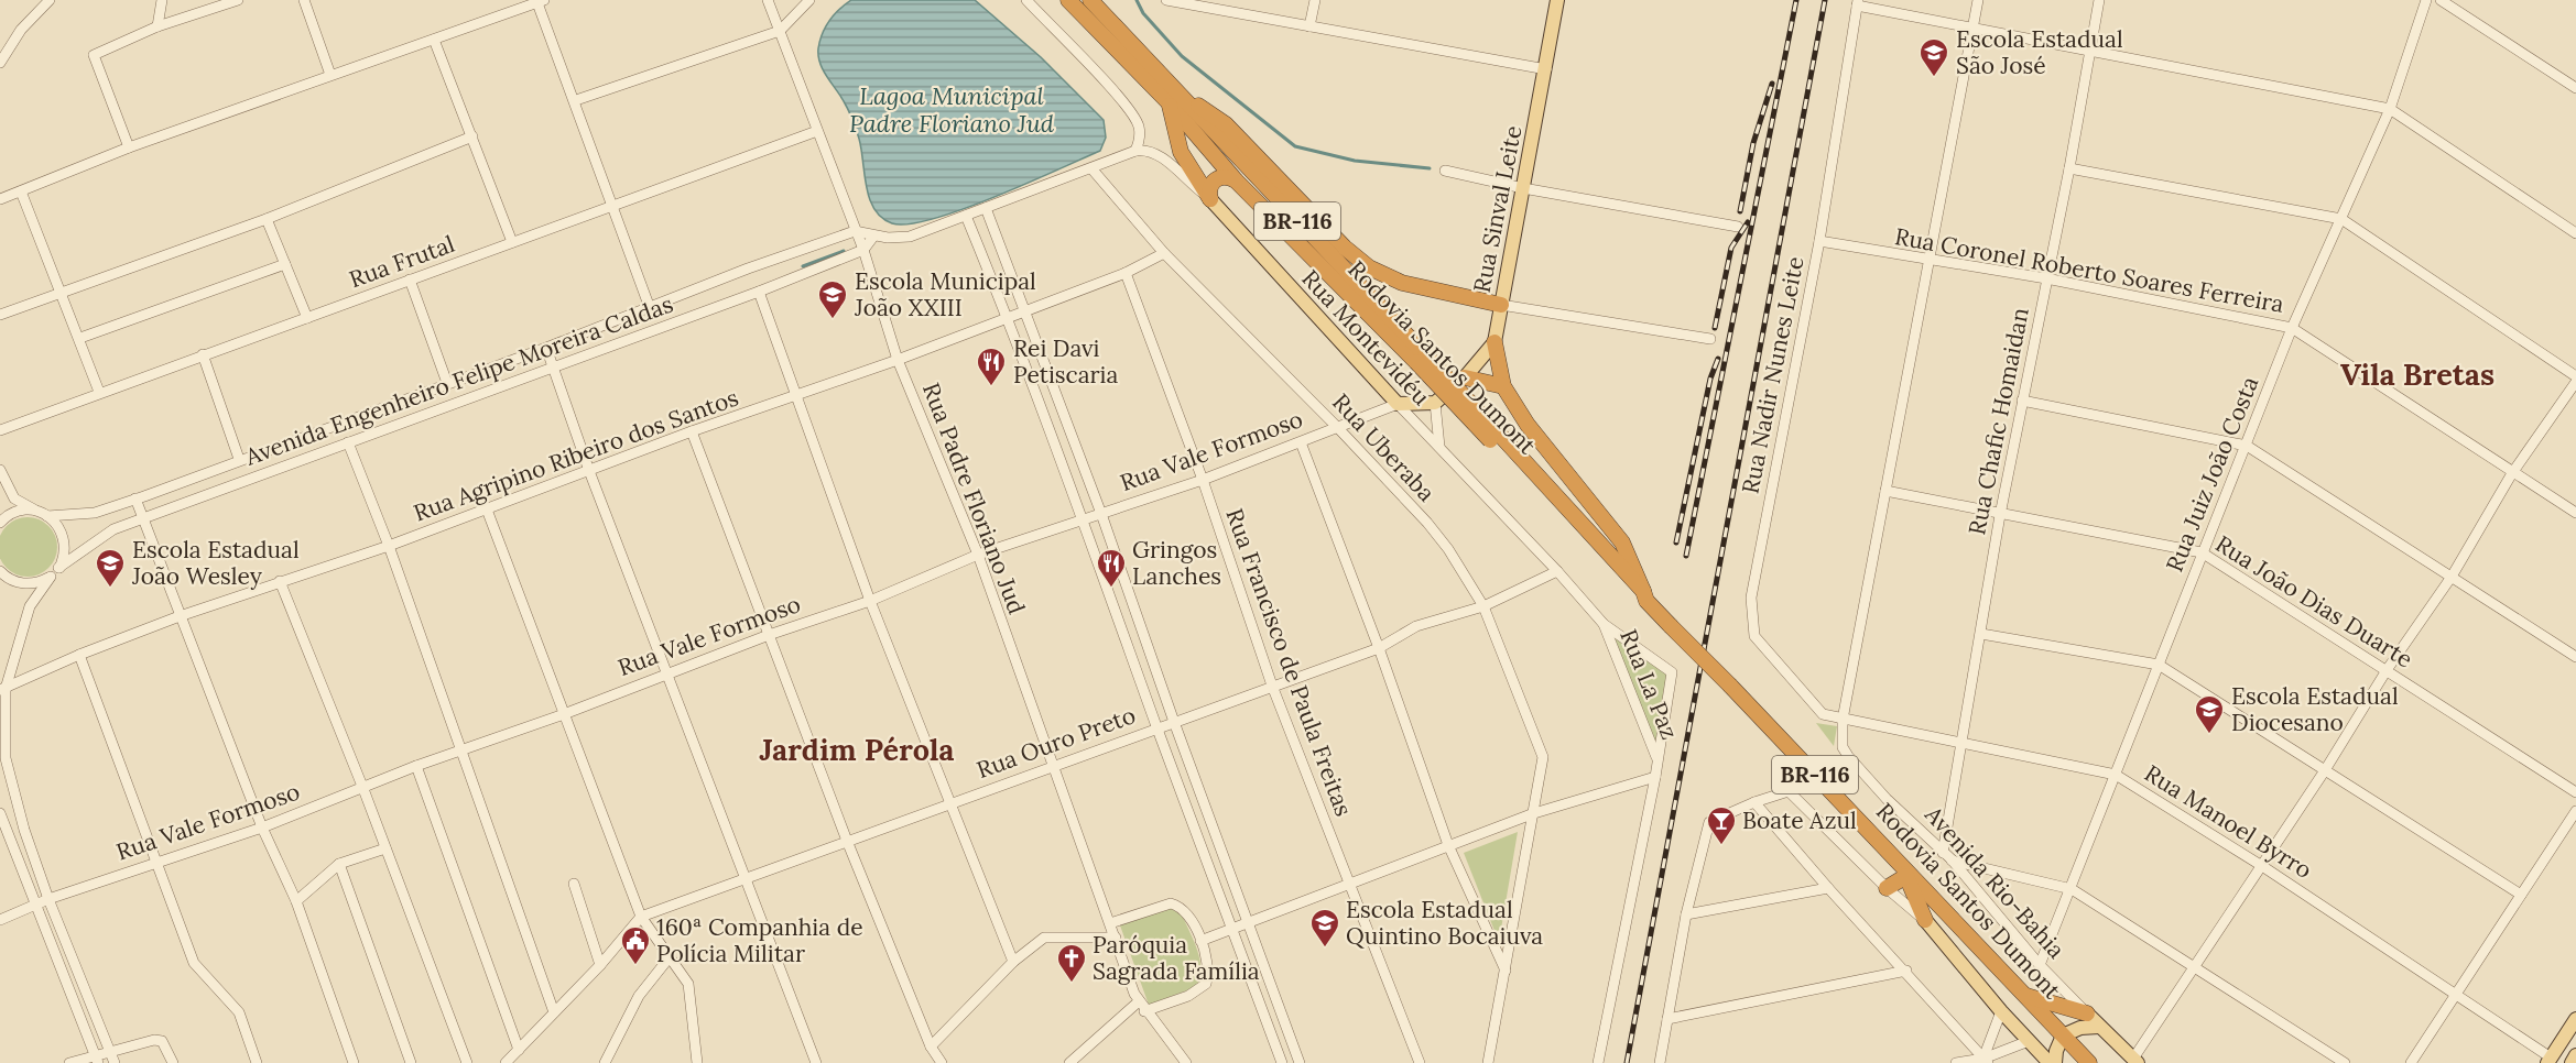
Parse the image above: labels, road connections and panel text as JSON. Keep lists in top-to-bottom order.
{
  "streets": {
    "highway": ["BR-116", "Rodovia Santos Dumont"],
    "main road": [
      "Rua Sinval Leite",
      "Rua Montevidéu",
      "Rua Vale Formoso",
      "Avenida Rio-Bahia"
    ],
    "street": [
      "Rua Frutal",
      "Rua Coronel Roberto Soares Ferreira",
      "Rua Nadir Nunes Leite",
      "Avenida Engenheiro Felipe Moreira Caldas",
      "Rua Chafic Homaidan",
      "Rua Uberaba",
      "Rua Agripino Ribeiro dos Santos",
      "Rua Juiz João Costa",
      "Rua Padre Floriano Jud",
      "Rua João Dias Duarte",
      "Rua Francisco de Paula Freitas",
      "Rua La Paz",
      "Rua Ouro Preto",
      "Rua Manoel Byrro"
    ]
  },
  "crossings": [
    ["Rua Sinval Leite", "Rua Vale Formoso"],
    ["Rua Frutal", "Rua Padre Floriano Jud"],
    ["Rua Coronel Roberto Soares Ferreira", "Rua Nadir Nunes Leite"],
    ["Rua Coronel Roberto Soares Ferreira", "Rua Chafic Homaidan"],
    ["Rua Coronel Roberto Soares Ferreira", "Rua Juiz João Costa"],
    ["Rua Coronel Roberto Soares Ferreira", "Avenida Rio-Bahia"],
    ["Rua Montevidéu", "Rua Vale Formoso"],
    ["Rua Montevidéu", "Rua La Paz"],
    ["Rua Montevidéu", "Rua Ouro Preto"],
    ["Rua Nadir Nunes Leite", "Rua Manoel Byrro"],
    ["Rua Nadir Nunes Leite", "Avenida Rio-Bahia"],
    ["Avenida Engenheiro Felipe Moreira Caldas", "Rua Vale Formoso"],
    ["Avenida Engenheiro Felipe Moreira Caldas", "Rua Agripino Ribeiro dos Santos"],
    ["Avenida Engenheiro Felipe Moreira Caldas", "Rua Padre Floriano Jud"],
    ["Rua Chafic Homaidan", "Rua João Dias Duarte"],
    ["Rua Chafic Homaidan", "Rua Manoel Byrro"],
    ["Rua Chafic Homaidan", "Avenida Rio-Bahia"],
    ["Rua Uberaba", "Rua Vale Formoso"],
    ["Rua Uberaba", "Rua Agripino Ribeiro dos Santos"],
    ["Rua Uberaba", "Rua Ouro Preto"],
    ["Rua Vale Formoso", "Rua Padre Floriano Jud"],
    ["Rua Vale Formoso", "Rua Francisco de Paula Freitas"],
    ["Rua Agripino Ribeiro dos Santos", "Rua Padre Floriano Jud"],
    ["Rua Agripino Ribeiro dos Santos", "Rua Francisco de Paula Freitas"],
    ["Rua Juiz João Costa", "Rua João Dias Duarte"],
    ["Rua Juiz João Costa", "Rua Manoel Byrro"],
    ["Rua Juiz João Costa", "Avenida Rio-Bahia"],
    ["Rua Padre Floriano Jud", "Rua Ouro Preto"],
    ["Rua João Dias Duarte", "Avenida Rio-Bahia"],
    ["Rua Francisco de Paula Freitas", "Rua Ouro Preto"],
    ["Rua Manoel Byrro", "Avenida Rio-Bahia"]
  ],
  "districts": ["Vila Bretas", "Jardim Pérola"],
  "water": ["Lagoa Municipal Padre Floriano Jud"],
  "places": {
    "school or university": [
      "Escola Estadual São José",
      "Escola Municipal João XXIII",
      "Escola Estadual João Wesley",
      "Escola Estadual Diocesano",
      "Escola Estadual Quintino Bocaiuva"
    ],
    "restaurant": ["Rei Davi Petiscaria", "Gringos Lanches"],
    "bar": ["Boate Azul"],
    "public building": ["160ª Companhia de Polícia Militar"],
    "church": ["Paróquia Sagrada Família"]
  }
}
